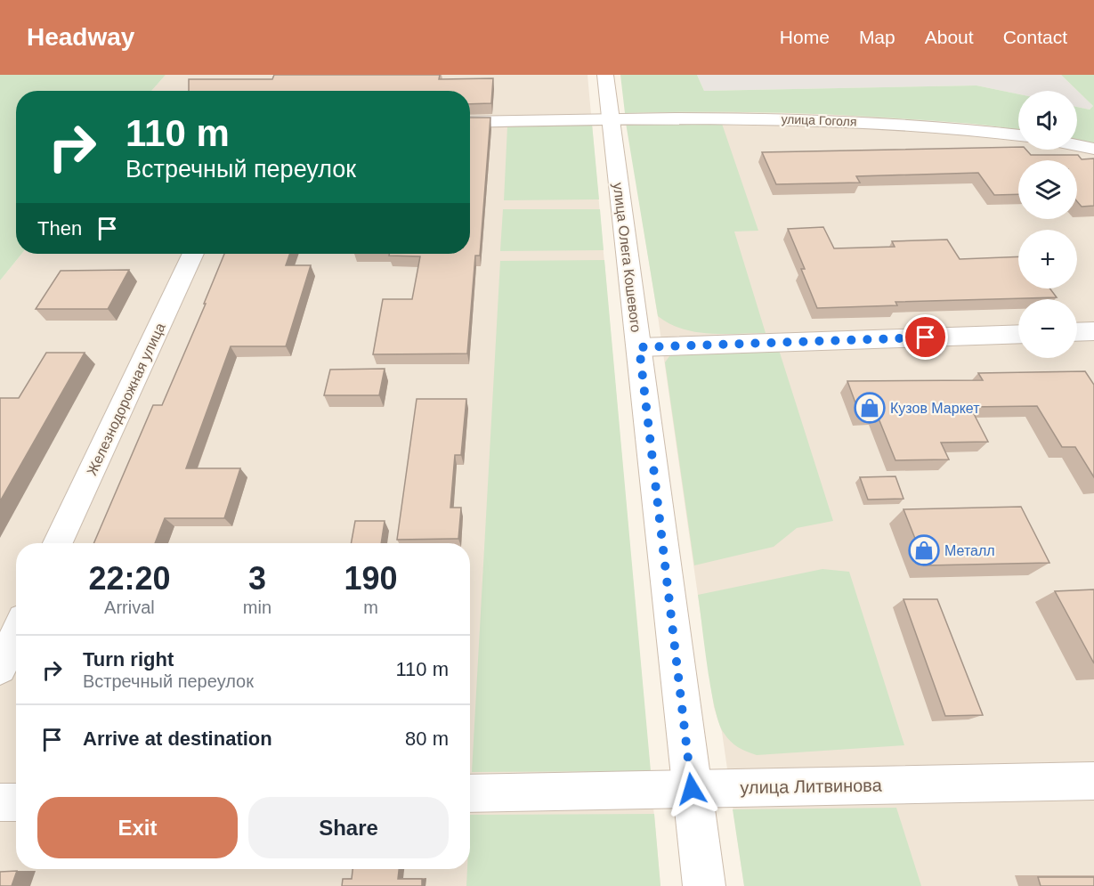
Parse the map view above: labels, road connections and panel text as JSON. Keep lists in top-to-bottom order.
{
  "streets": {
    "main road": ["улица Олега Кошевого"],
    "street": ["улица Гоголя", "Железнодорожная улица", "улица Литвинова"]
  },
  "crossings": [
    ["улица Гоголя", "улица Олега Кошевого"],
    ["улица Олега Кошевого", "улица Литвинова"]
  ],
  "places": {
    "shop": ["Кузов Маркет", "Металл"]
  },
  "page": {
    "header": "Headway",
    "nav": [
      "Home",
      "Map",
      "About",
      "Contact"
    ],
    "map_buttons": ["+", "−"],
    "turn": ["110 m", "Встречный переулок"],
    "then": "Then",
    "eta": [
      "22:20",
      "Arrival",
      "3",
      "min",
      "190",
      "m"
    ],
    "list": [
      {
        "name": "Turn right",
        "note": "Встречный переулок",
        "value": "110 m"
      },
      {
        "name": "Arrive at destination",
        "value": "80 m"
      }
    ],
    "buttons": ["Exit", "Share"]
  }
}
